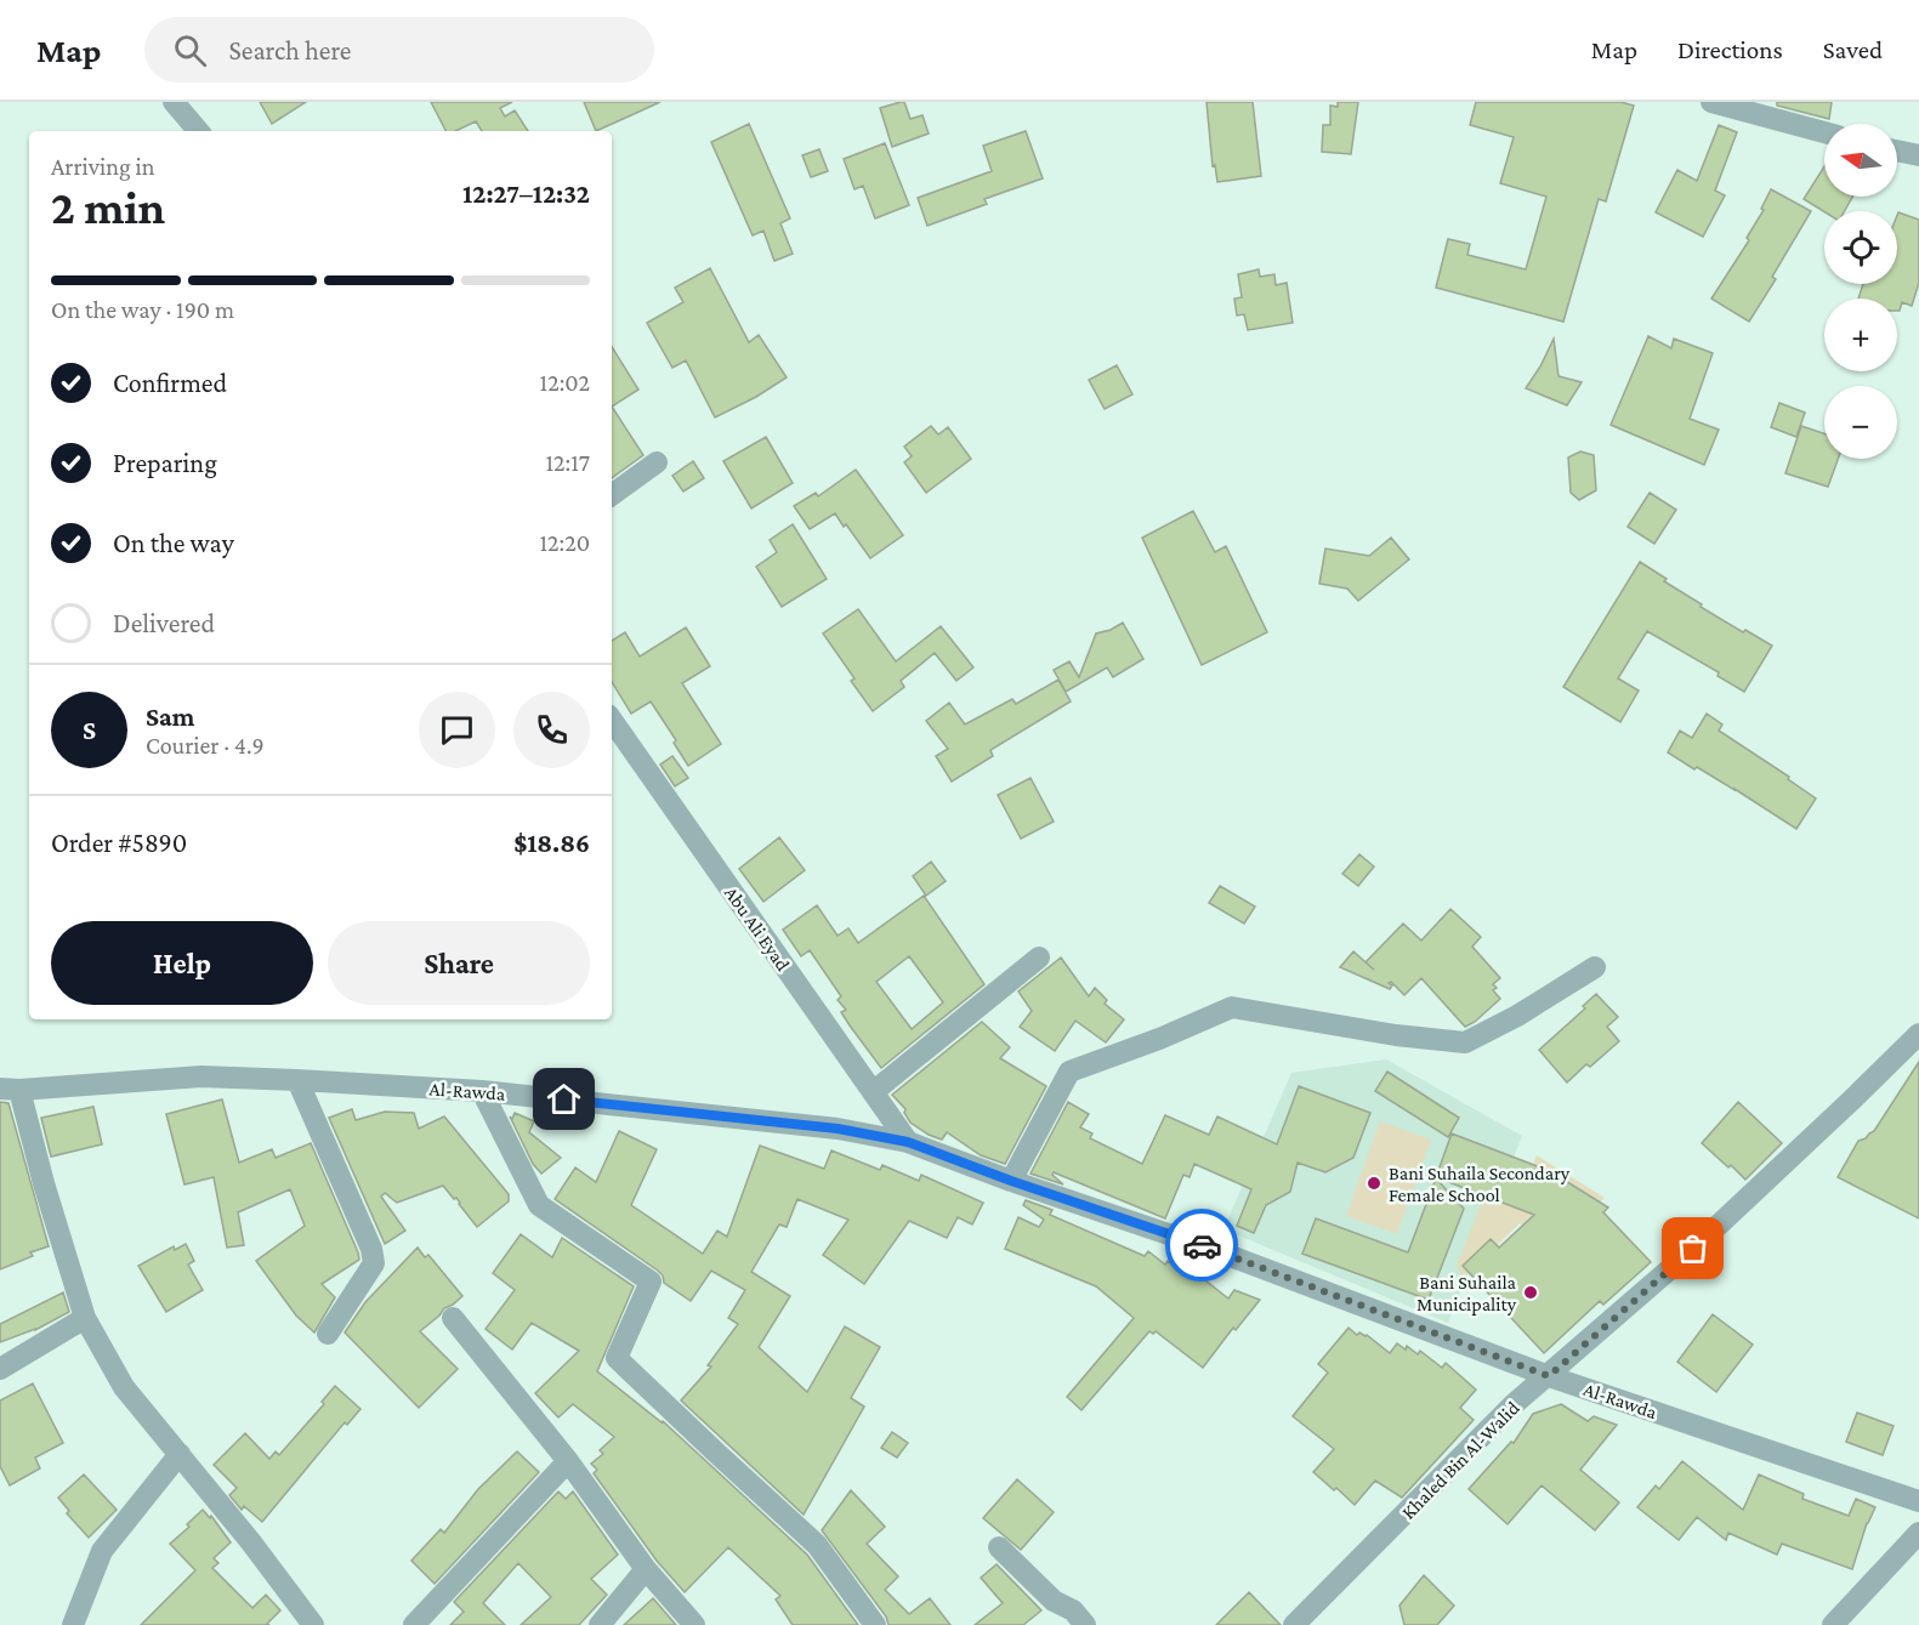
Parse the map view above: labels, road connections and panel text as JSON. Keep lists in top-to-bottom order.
{
  "streets": {
    "street": ["Abu Ali Eyad", "Al-Rawda", "Khaled Bin Al-Walid"]
  },
  "crossings": [
    ["Abu Ali Eyad", "Al-Rawda"],
    ["Al-Rawda", "Khaled Bin Al-Walid"]
  ],
  "places": ["Bani Suhaila Secondary Female School", "Bani Suhaila Municipality"],
  "north": "left",
  "page": {
    "header": "Map",
    "search": "Search here",
    "nav": ["Map", "Directions", "Saved"],
    "map_buttons": ["+", "−"],
    "heading": ["2 min", "Arriving in", "12:27–12:32"],
    "panel": [
      "Sam",
      "Courier · 4.9",
      "Order #5890",
      "$18.86"
    ],
    "bar": "On the way · 190 m",
    "list": [
      ["Confirmed", "12:02"],
      ["Preparing", "12:17"],
      ["On the way", "12:20"],
      "Delivered"
    ],
    "round": "S",
    "buttons": ["Help", "Share"]
  }
}
